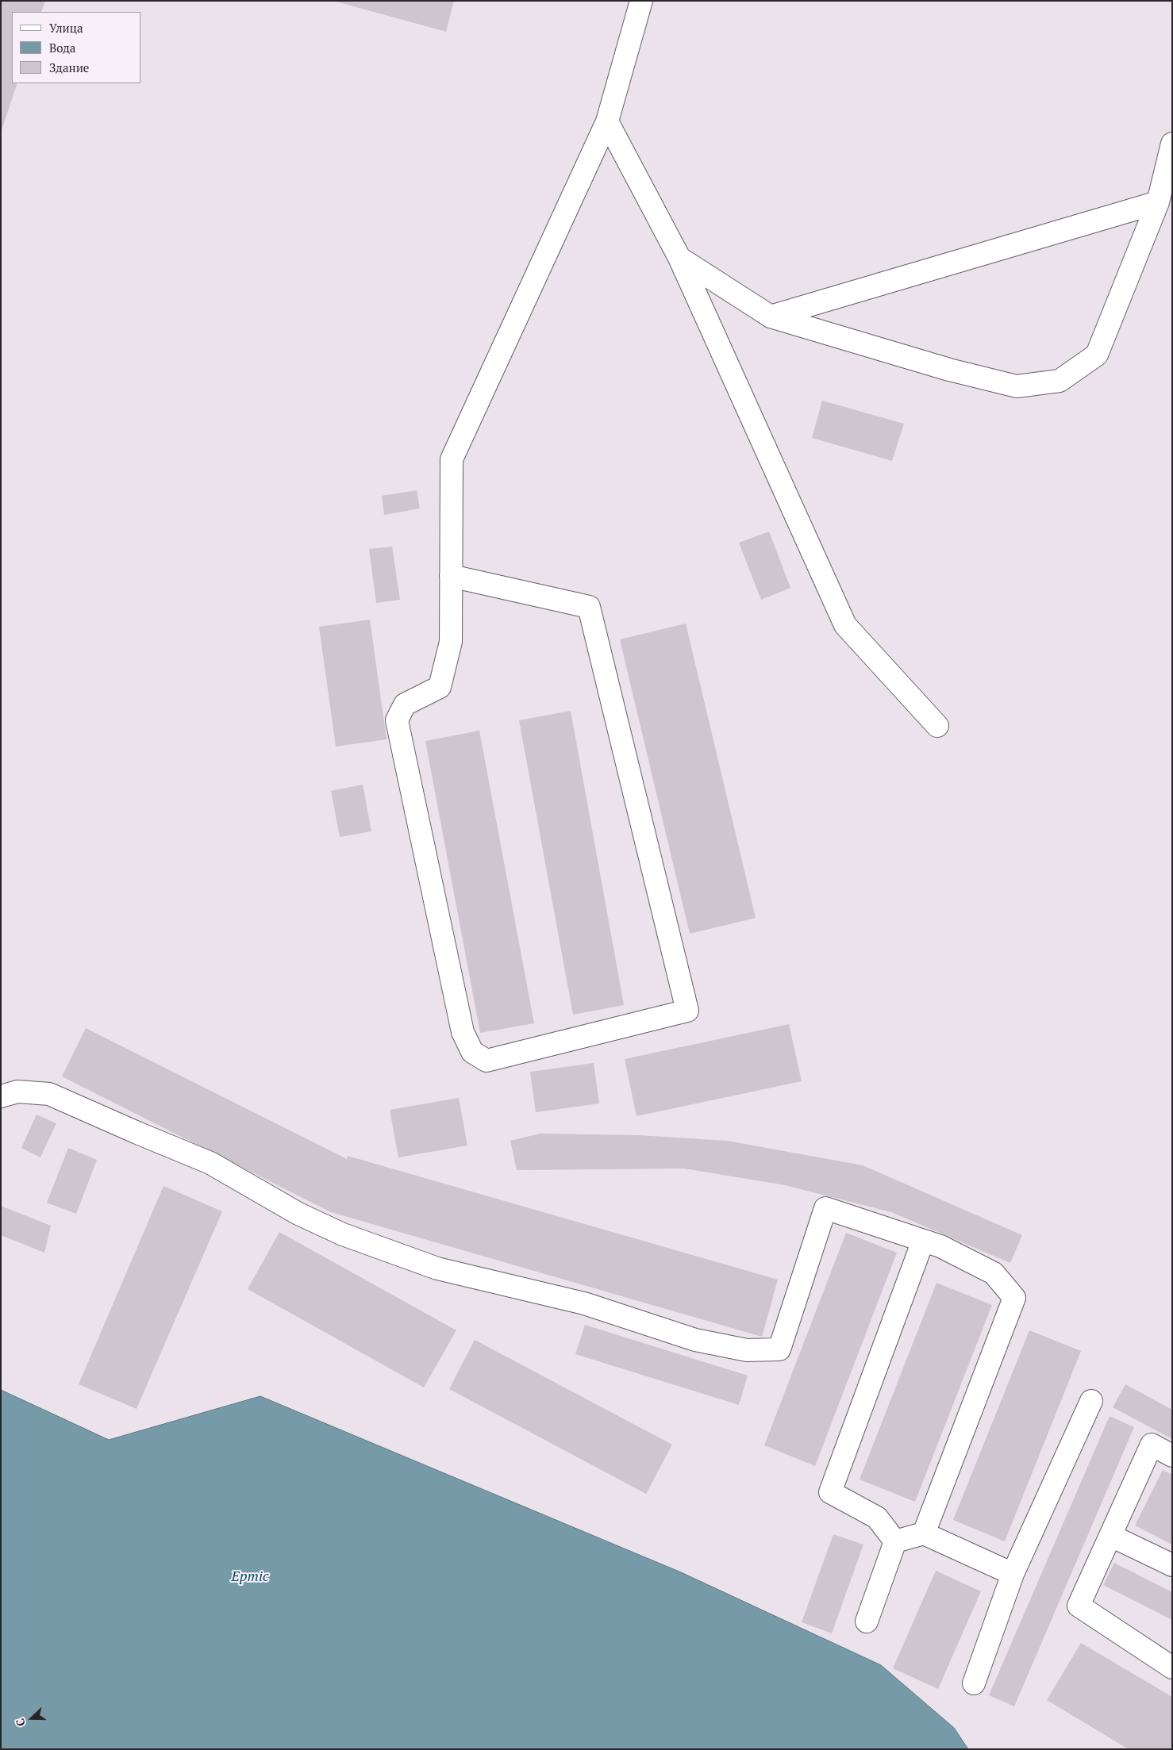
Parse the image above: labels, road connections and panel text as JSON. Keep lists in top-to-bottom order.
{
  "water": ["Ертіс"],
  "legend": ["Улица", "Вода", "Здание"],
  "north": "left"
}
